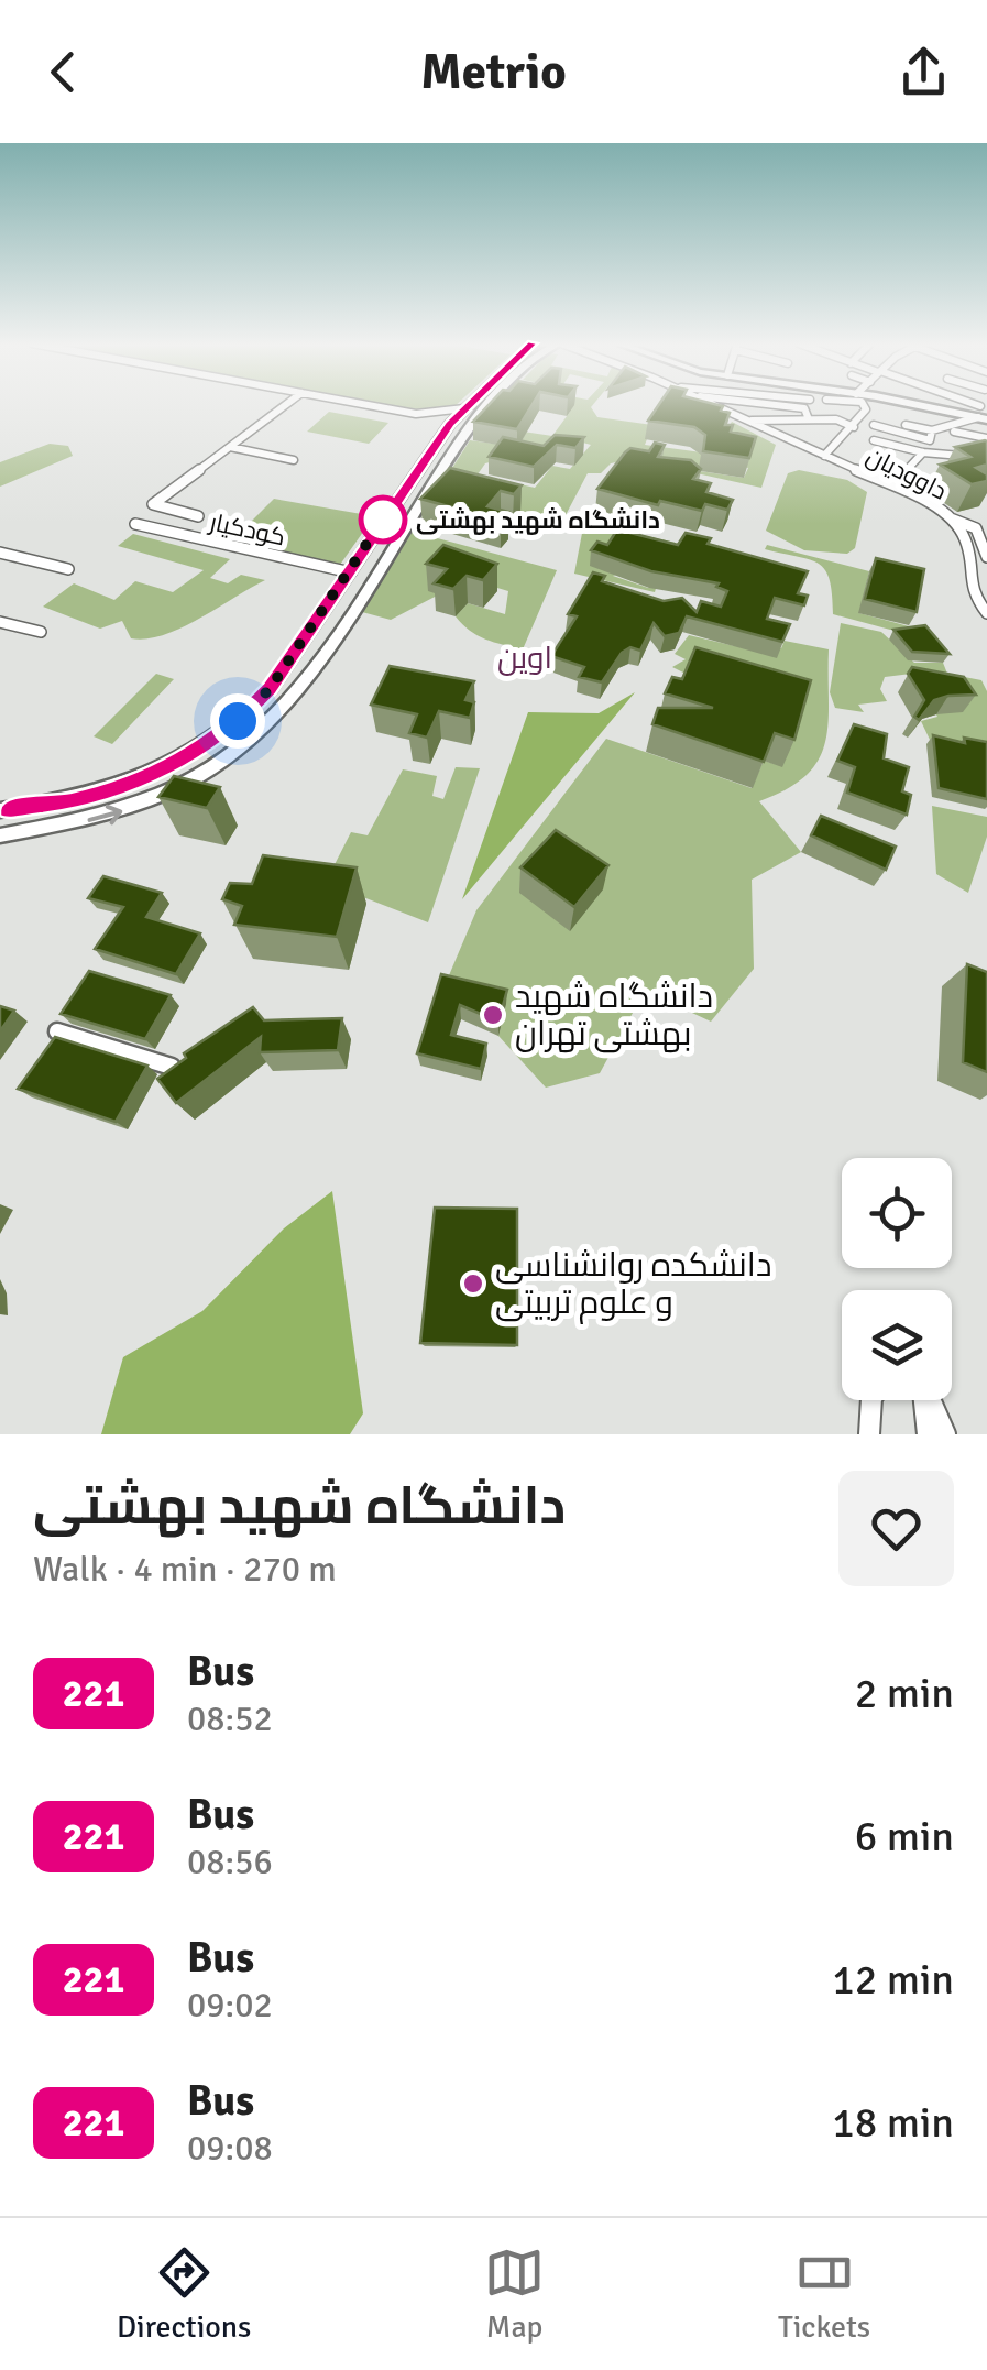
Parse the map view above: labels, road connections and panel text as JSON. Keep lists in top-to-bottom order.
{
  "streets": {
    "street": ["داوودیان", "کودکیار"]
  },
  "districts": ["اوین"],
  "places": ["دانشگاه شهید بهشتی", "دانشگاه شهید بهشتی تهران", "دانشکده روانشناسی و علوم تربیتی"],
  "lines": ["bus line 221"],
  "page": {
    "header": "Metrio",
    "heading": ["دانشگاه شهید بهشتی", "Walk · 4 min · 270 m"],
    "list": [
      {
        "mark": "221",
        "name": "Bus",
        "note": "08:52",
        "value": "2 min"
      },
      {
        "mark": "221",
        "name": "Bus",
        "note": "08:56",
        "value": "6 min"
      },
      {
        "mark": "221",
        "name": "Bus",
        "note": "09:02",
        "value": "12 min"
      },
      {
        "mark": "221",
        "name": "Bus",
        "note": "09:08",
        "value": "18 min"
      }
    ],
    "tabs": ["Directions", "Map", "Tickets"]
  }
}
